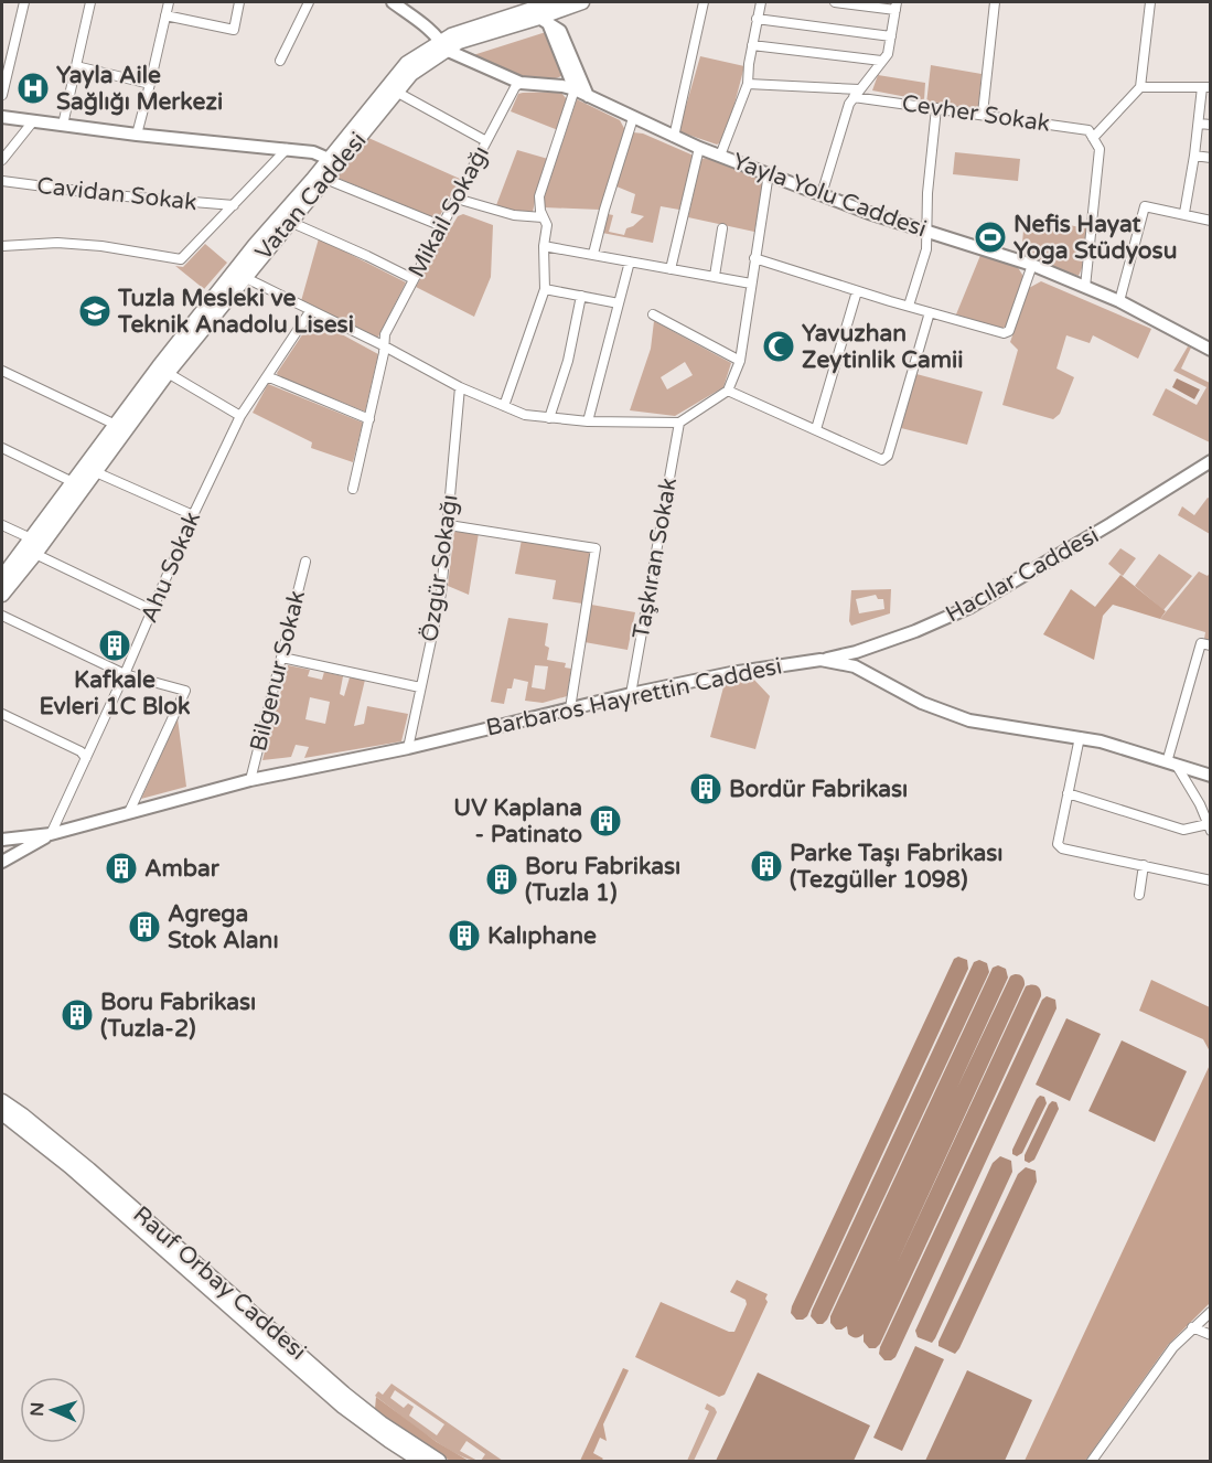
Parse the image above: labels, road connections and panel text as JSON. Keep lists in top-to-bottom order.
{
  "streets": {
    "main road": ["Vatan Caddesi", "Rauf Orbay Caddesi"],
    "street": [
      "Cevher Sokak",
      "Cavidan Sokak",
      "Yayla Yolu Caddesi",
      "Mikail Sokağı",
      "Taşkıran Sokak",
      "Ahu Sokak",
      "Özgür Sokağı",
      "Hacılar Caddesi",
      "Bilgenur Sokak",
      "Barbaros Hayrettin Caddesi"
    ]
  },
  "crossings": [
    ["Yayla Yolu Caddesi", "Vatan Caddesi"],
    ["Yayla Yolu Caddesi", "Mikail Sokağı"],
    ["Taşkıran Sokak", "Barbaros Hayrettin Caddesi"],
    ["Ahu Sokak", "Barbaros Hayrettin Caddesi"],
    ["Özgür Sokağı", "Barbaros Hayrettin Caddesi"],
    ["Hacılar Caddesi", "Barbaros Hayrettin Caddesi"],
    ["Bilgenur Sokak", "Barbaros Hayrettin Caddesi"]
  ],
  "places": {
    "hospital": ["Yayla Aile Sağlığı Merkezi"],
    "sports": ["Nefis Hayat Yoga Stüdyosu"],
    "school or university": ["Tuzla Mesleki ve Teknik Anadolu Lisesi"],
    "mosque": ["Yavuzhan Zeytinlik Camii"],
    "building": [
      "Kafkale Evleri 1C Blok",
      "Bordür Fabrikası",
      "UV Kaplana - Patinato",
      "Parke Taşı Fabrikası (Tezgüller 1098)",
      "Ambar",
      "Boru Fabrikası (Tuzla 1)",
      "Agrega Stok Alanı",
      "Kalıphane",
      "Boru Fabrikası (Tuzla-2)"
    ]
  },
  "north": "left"
}
